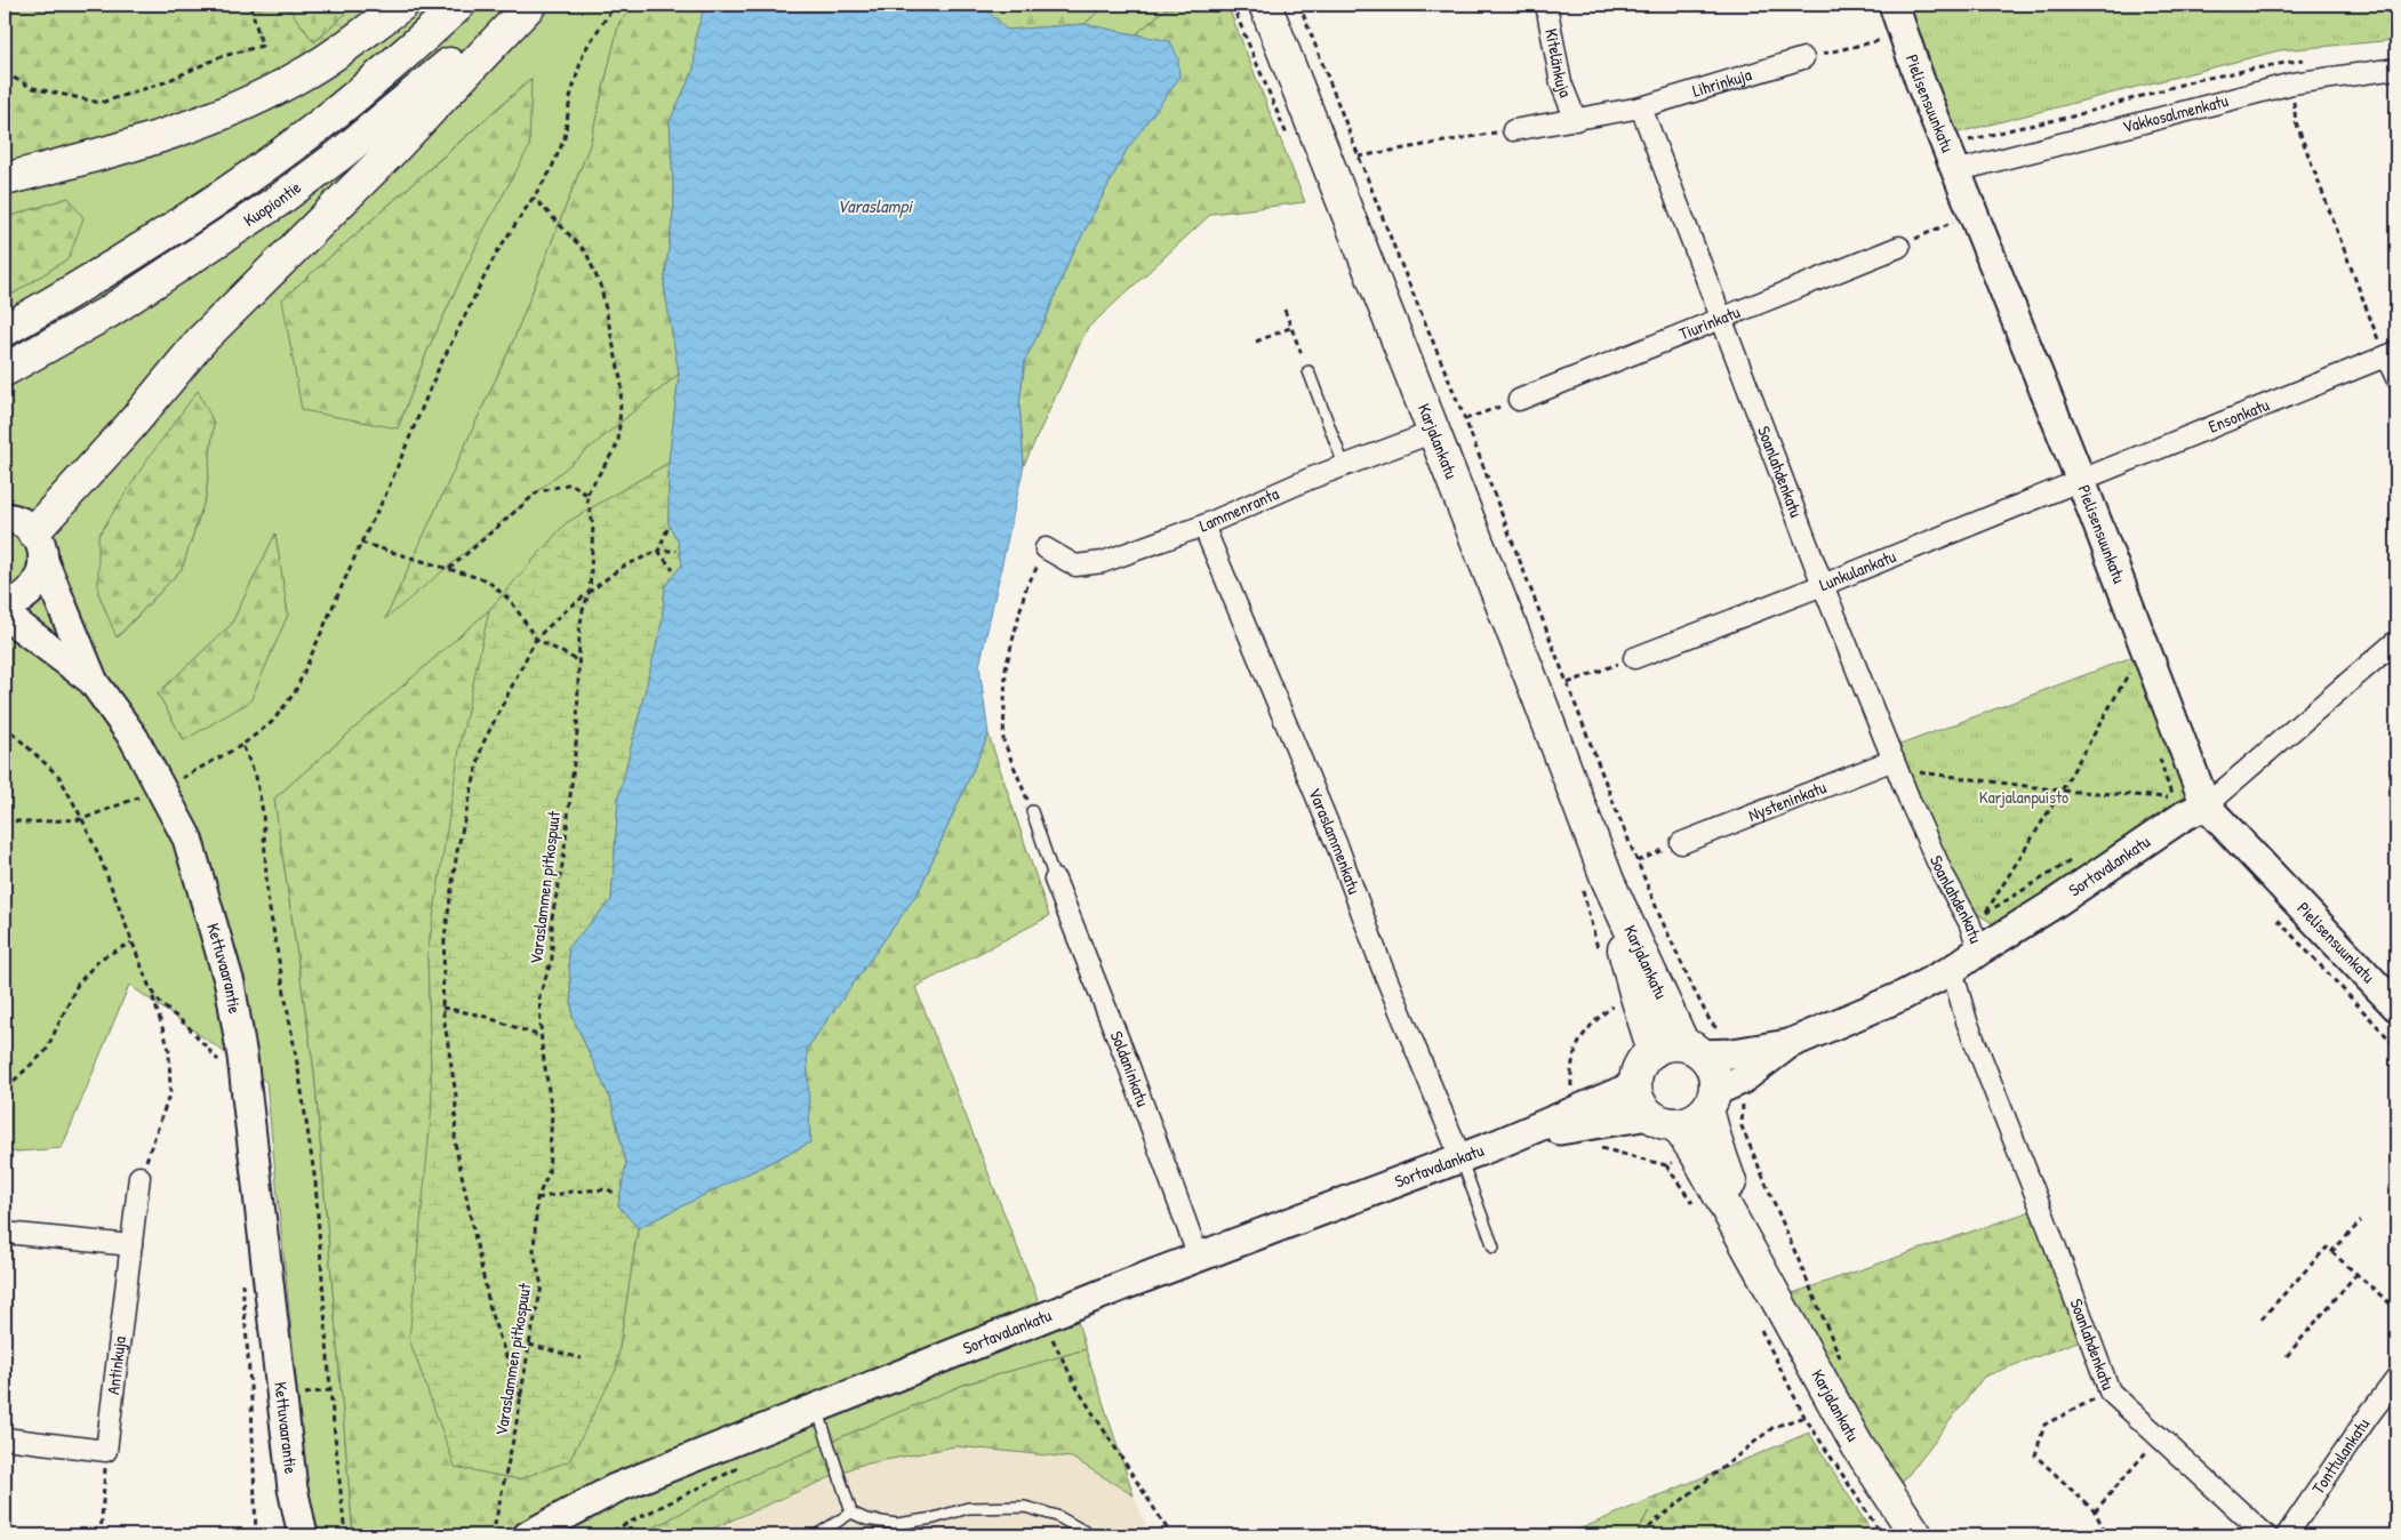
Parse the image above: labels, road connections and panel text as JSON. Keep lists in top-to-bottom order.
{
  "streets": {
    "main road": ["Kuopiontie", "Karjalankatu"],
    "street": [
      "Kitelänkuja",
      "Lihrinkuja",
      "Pielisensuunkatu",
      "Vakkosalmenkatu",
      "Tiurinkatu",
      "Ensonkatu",
      "Soanlahdenkatu",
      "Lammenranta",
      "Lunkulankatu",
      "Nysteninkatu",
      "Varaslammenkatu",
      "Sortavalankatu",
      "Kettuvaarantie",
      "Soldaninkatu",
      "Antinkuja",
      "Tonttulankatu"
    ],
    "path": ["Varaslammen pitkospuut"]
  },
  "crossings": [
    ["Lihrinkuja", "Soanlahdenkatu"],
    ["Pielisensuunkatu", "Vakkosalmenkatu"],
    ["Pielisensuunkatu", "Ensonkatu"],
    ["Pielisensuunkatu", "Lunkulankatu"],
    ["Pielisensuunkatu", "Sortavalankatu"],
    ["Tiurinkatu", "Soanlahdenkatu"],
    ["Ensonkatu", "Lunkulankatu"],
    ["Karjalankatu", "Lammenranta"],
    ["Karjalankatu", "Sortavalankatu"],
    ["Soanlahdenkatu", "Lunkulankatu"],
    ["Soanlahdenkatu", "Nysteninkatu"],
    ["Soanlahdenkatu", "Sortavalankatu"],
    ["Lammenranta", "Varaslammenkatu"],
    ["Varaslammenkatu", "Sortavalankatu"],
    ["Sortavalankatu", "Soldaninkatu"]
  ],
  "water": ["Varaslampi"],
  "parks": ["Karjalanpuisto"]
}
